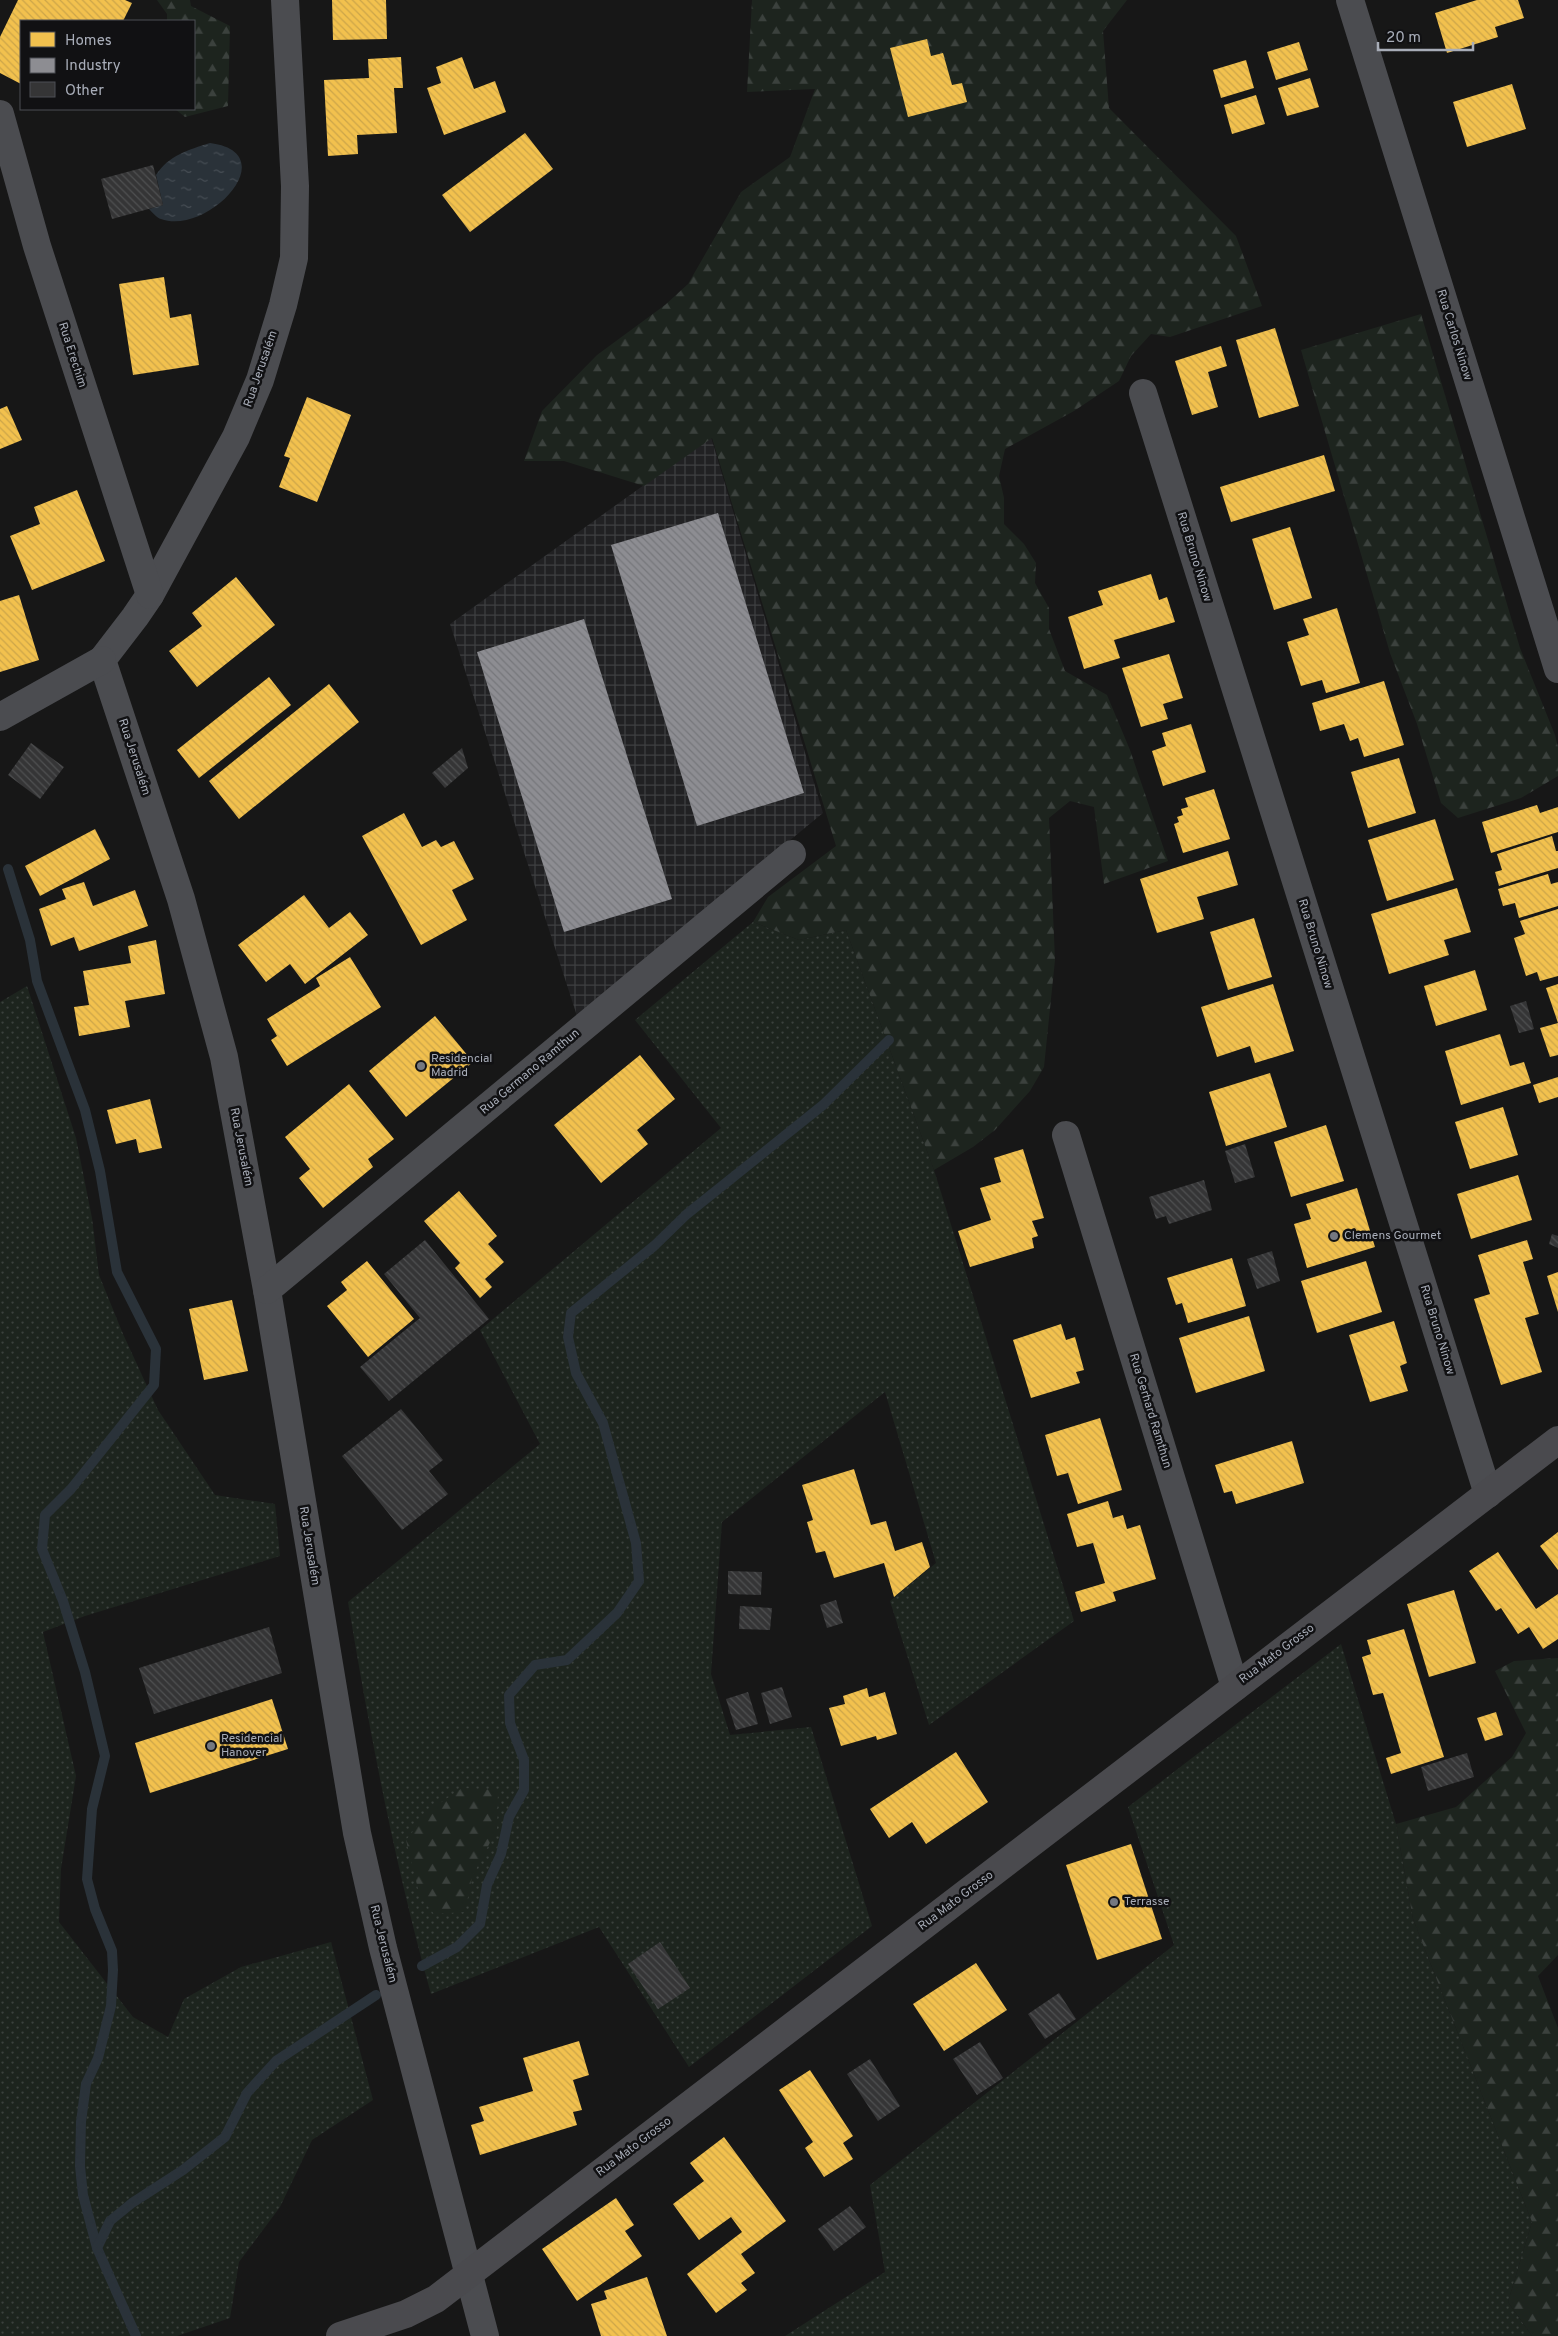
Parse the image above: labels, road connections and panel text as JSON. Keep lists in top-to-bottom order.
{
  "streets": {
    "street": [
      "Rua Carlos Ninow",
      "Rua Erechim",
      "Rua Jerusalém",
      "Rua Bruno Ninow",
      "Rua Germano Ramthun",
      "Rua Gerhard Ramthun",
      "Rua Mato Grosso"
    ]
  },
  "crossings": [
    ["Rua Erechim", "Rua Jerusalém"],
    ["Rua Jerusalém", "Rua Germano Ramthun"],
    ["Rua Jerusalém", "Rua Mato Grosso"],
    ["Rua Bruno Ninow", "Rua Mato Grosso"],
    ["Rua Gerhard Ramthun", "Rua Mato Grosso"]
  ],
  "places": [
    "Residencial Madrid",
    "Clemens Gourmet",
    "Residencial Hanover",
    "Terrasse"
  ],
  "legend": ["Homes", "Industry", "Other"],
  "scale_bar": "20 m"
}
